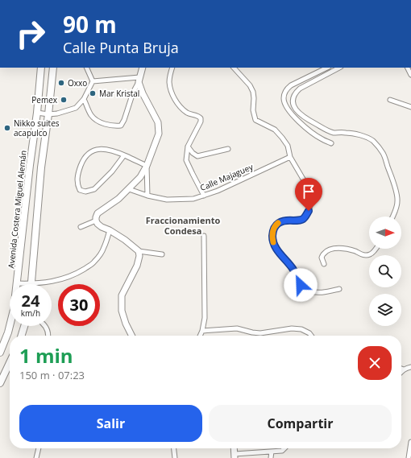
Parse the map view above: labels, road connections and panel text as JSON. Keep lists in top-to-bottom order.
{
  "streets": {
    "main road": ["Avenida Costera Miguel Alemán"],
    "street": ["Calle Majaguey"]
  },
  "districts": ["Fraccionamiento Condesa"],
  "places": [
    "Oxxo",
    "Mar Kristal",
    "Pemex",
    "Nikko suites acapulco"
  ],
  "north": "right",
  "page": {
    "turn": ["90 m", "Calle Punta Bruja"],
    "speed": "24 km/h",
    "limit": "30",
    "heading": ["1 min", "150 m · 07:23"],
    "buttons": ["Salir", "Compartir"]
  }
}
